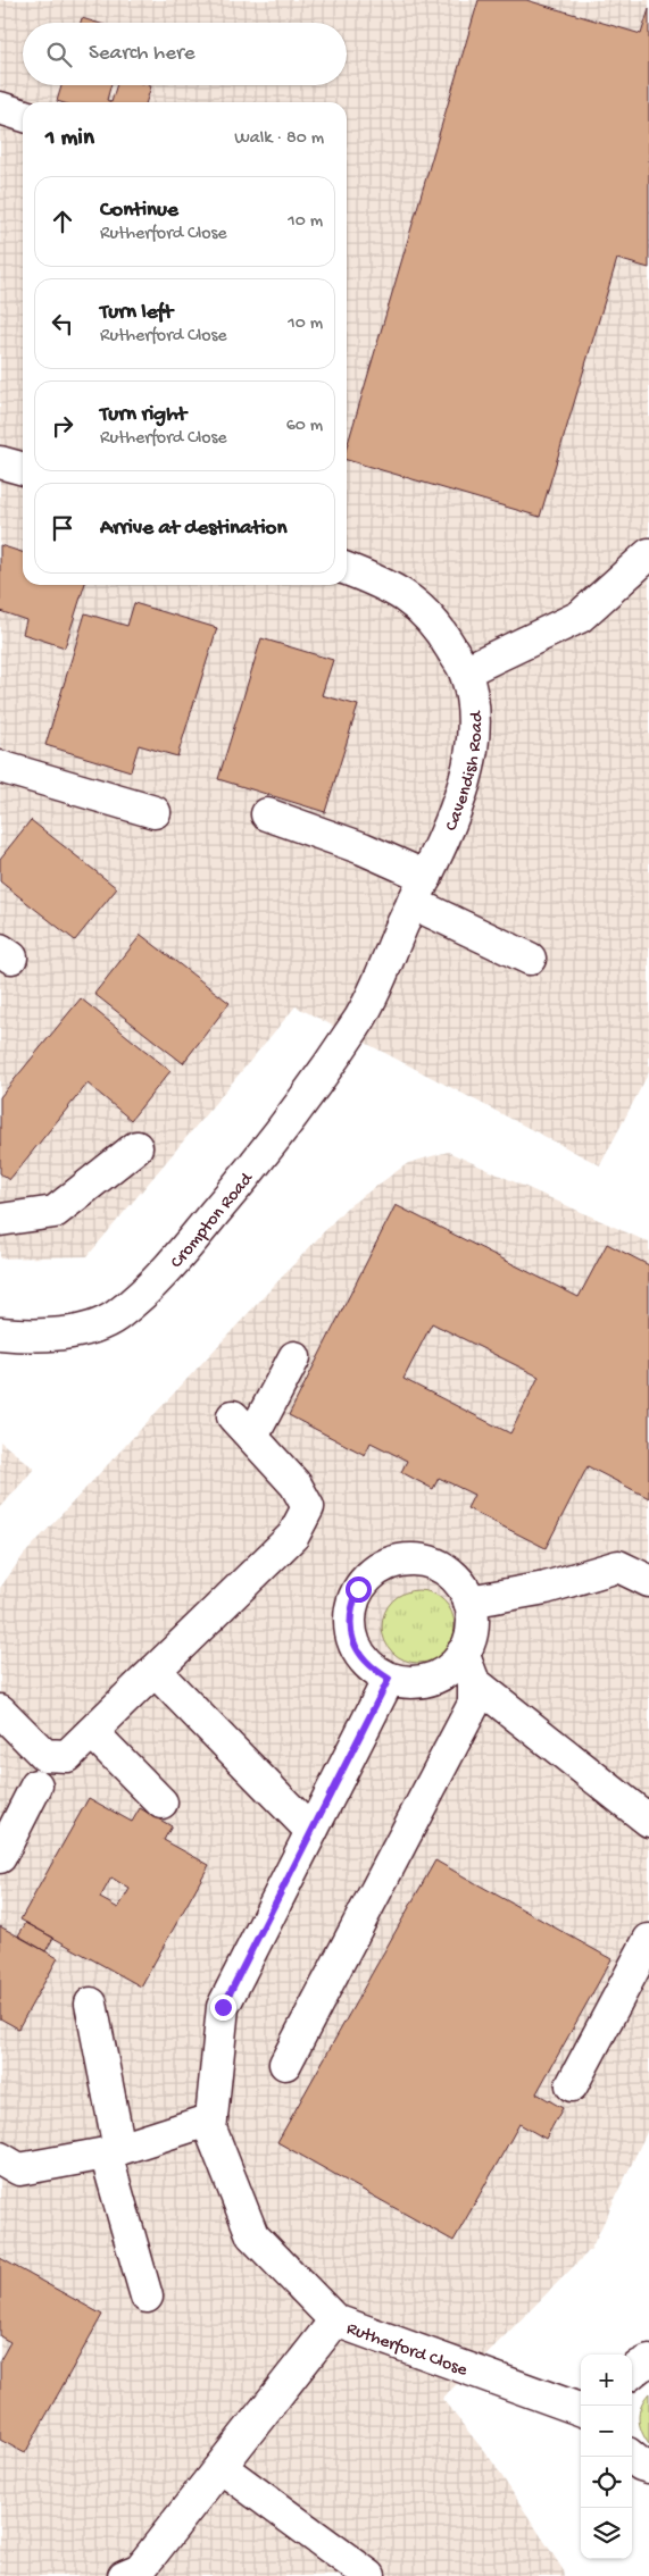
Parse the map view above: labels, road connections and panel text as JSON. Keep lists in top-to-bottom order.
{
  "streets": {
    "street": ["Cavendish Road", "Crompton Road", "Rutherford Close"]
  },
  "crossings": [
    ["Cavendish Road", "Crompton Road"]
  ],
  "page": {
    "search": "Search here",
    "heading": ["1 min", "Walk · 80 m"],
    "list": [
      ["Continue", "Rutherford Close", "10 m"],
      ["Turn left", "Rutherford Close", "10 m"],
      ["Turn right", "Rutherford Close", "60 m"],
      "Arrive at destination"
    ],
    "map_buttons": ["+", "−"]
  }
}
